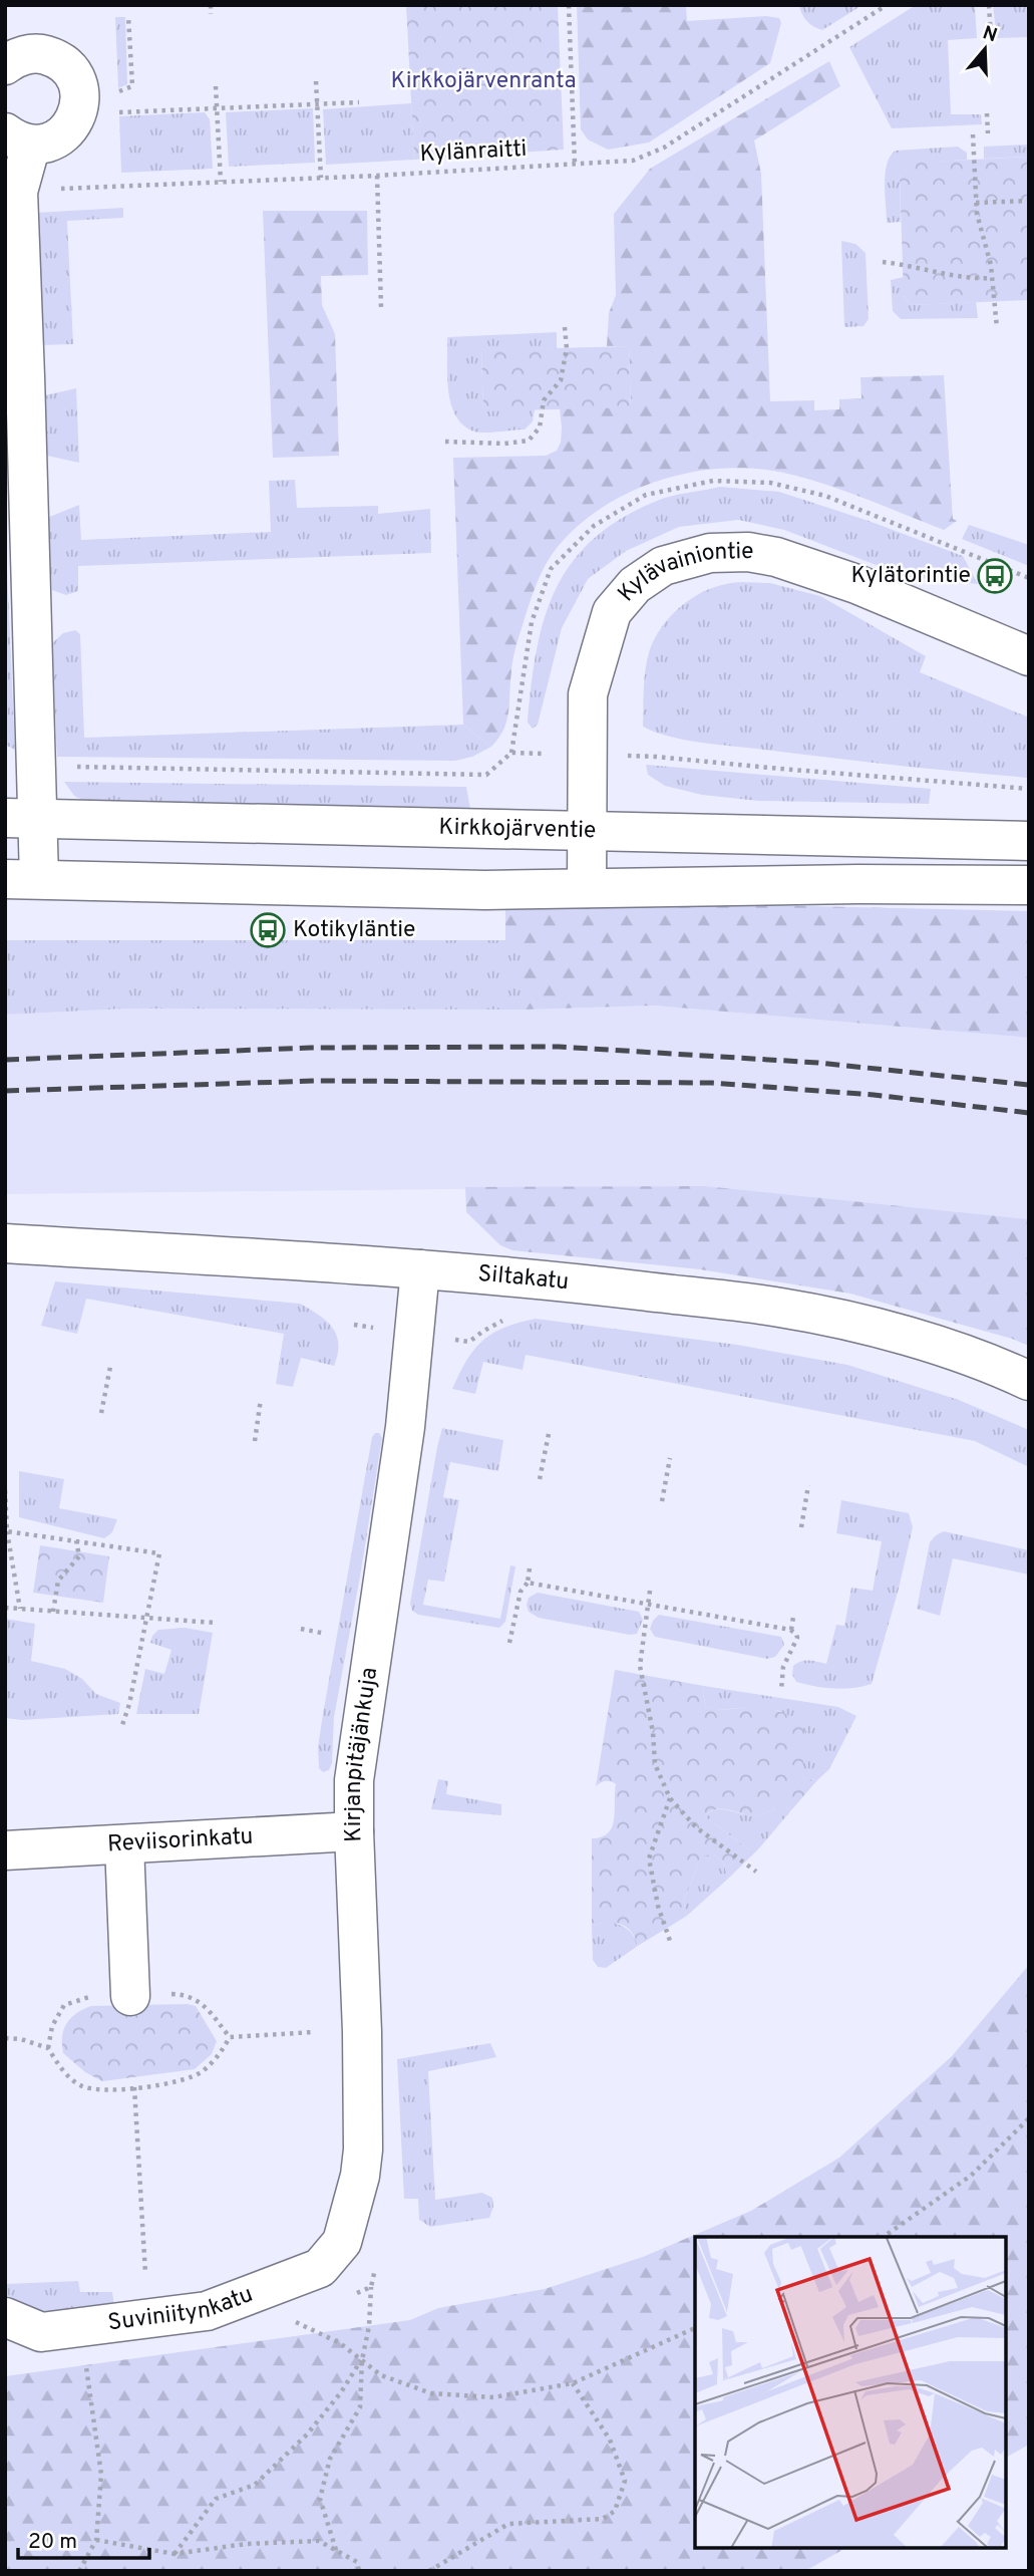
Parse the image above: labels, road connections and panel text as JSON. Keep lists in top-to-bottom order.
{
  "streets": {
    "street": [
      "Kylävainiontie",
      "Kirkkojärventie",
      "Siltakatu",
      "Kirjanpitäjänkuja",
      "Reviisorinkatu",
      "Suviniitynkatu"
    ],
    "path": ["Kylänraitti"]
  },
  "crossings": [
    ["Kylävainiontie", "Kirkkojärventie"],
    ["Siltakatu", "Kirjanpitäjänkuja"],
    ["Kirjanpitäjänkuja", "Reviisorinkatu"],
    ["Kirjanpitäjänkuja", "Suviniitynkatu"]
  ],
  "parks": ["Kirkkojärvenranta"],
  "places": {
    "bus stop": ["Kylätorintie", "Kotikyläntie"]
  },
  "scale_bar": "20 m",
  "north": "top"
}
